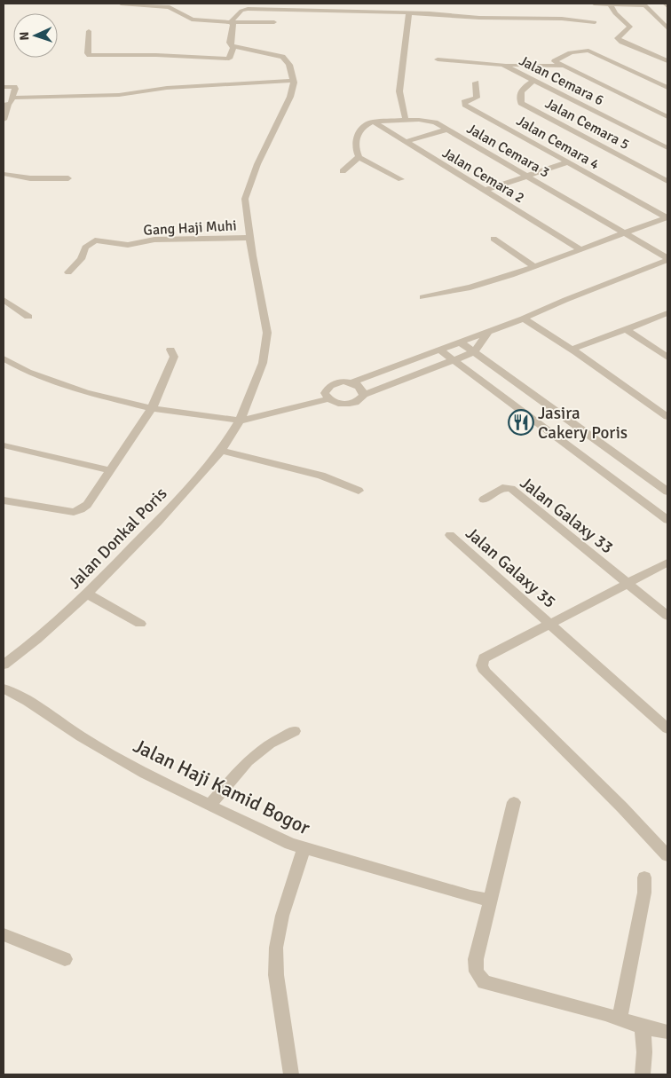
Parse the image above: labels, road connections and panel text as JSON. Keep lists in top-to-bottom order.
{
  "streets": {
    "street": [
      "Jalan Cemara 6",
      "Jalan Cemara 5",
      "Jalan Cemara 4",
      "Jalan Cemara 3",
      "Jalan Cemara 2",
      "Gang Haji Muhi",
      "Jalan Galaxy 33",
      "Jalan Donkal Poris",
      "Jalan Galaxy 35",
      "Jalan Haji Kamid Bogor"
    ]
  },
  "crossings": [
    ["Jalan Cemara 6", "Jalan Cemara 5"],
    ["Jalan Cemara 3", "Jalan Cemara 2"],
    ["Gang Haji Muhi", "Jalan Donkal Poris"]
  ],
  "places": {
    "restaurant": ["Jasira Cakery Poris"]
  },
  "north": "left"
}
